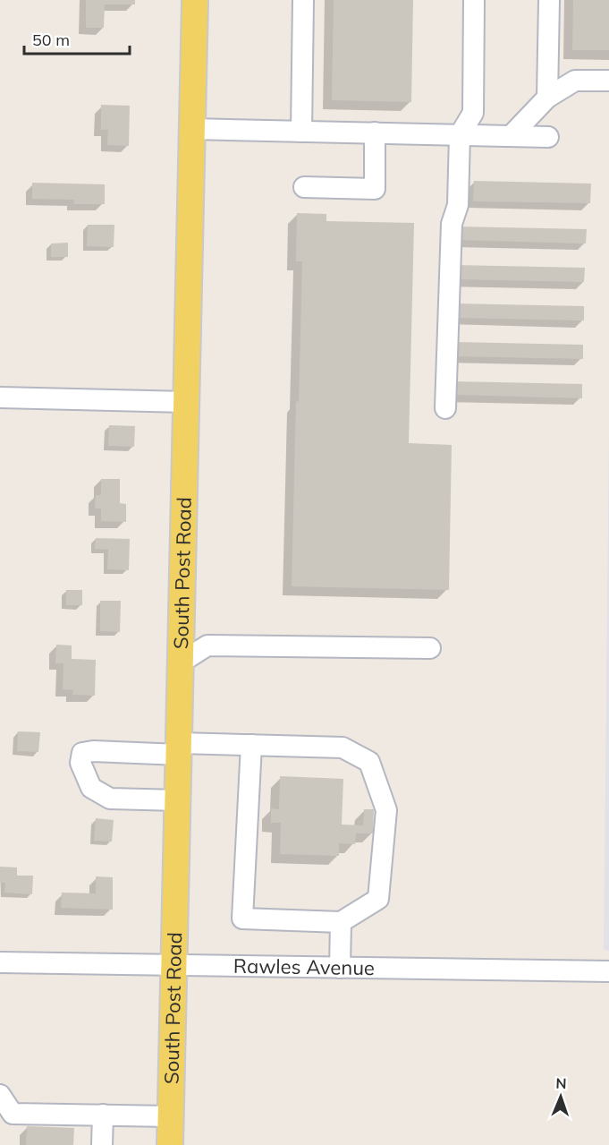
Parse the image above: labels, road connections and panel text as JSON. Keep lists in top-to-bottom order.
{
  "streets": {
    "main road": ["South Post Road"],
    "street": ["Rawles Avenue"]
  },
  "crossings": [
    ["South Post Road", "Rawles Avenue"]
  ],
  "scale_bar": "50 m",
  "north": "top"
}
